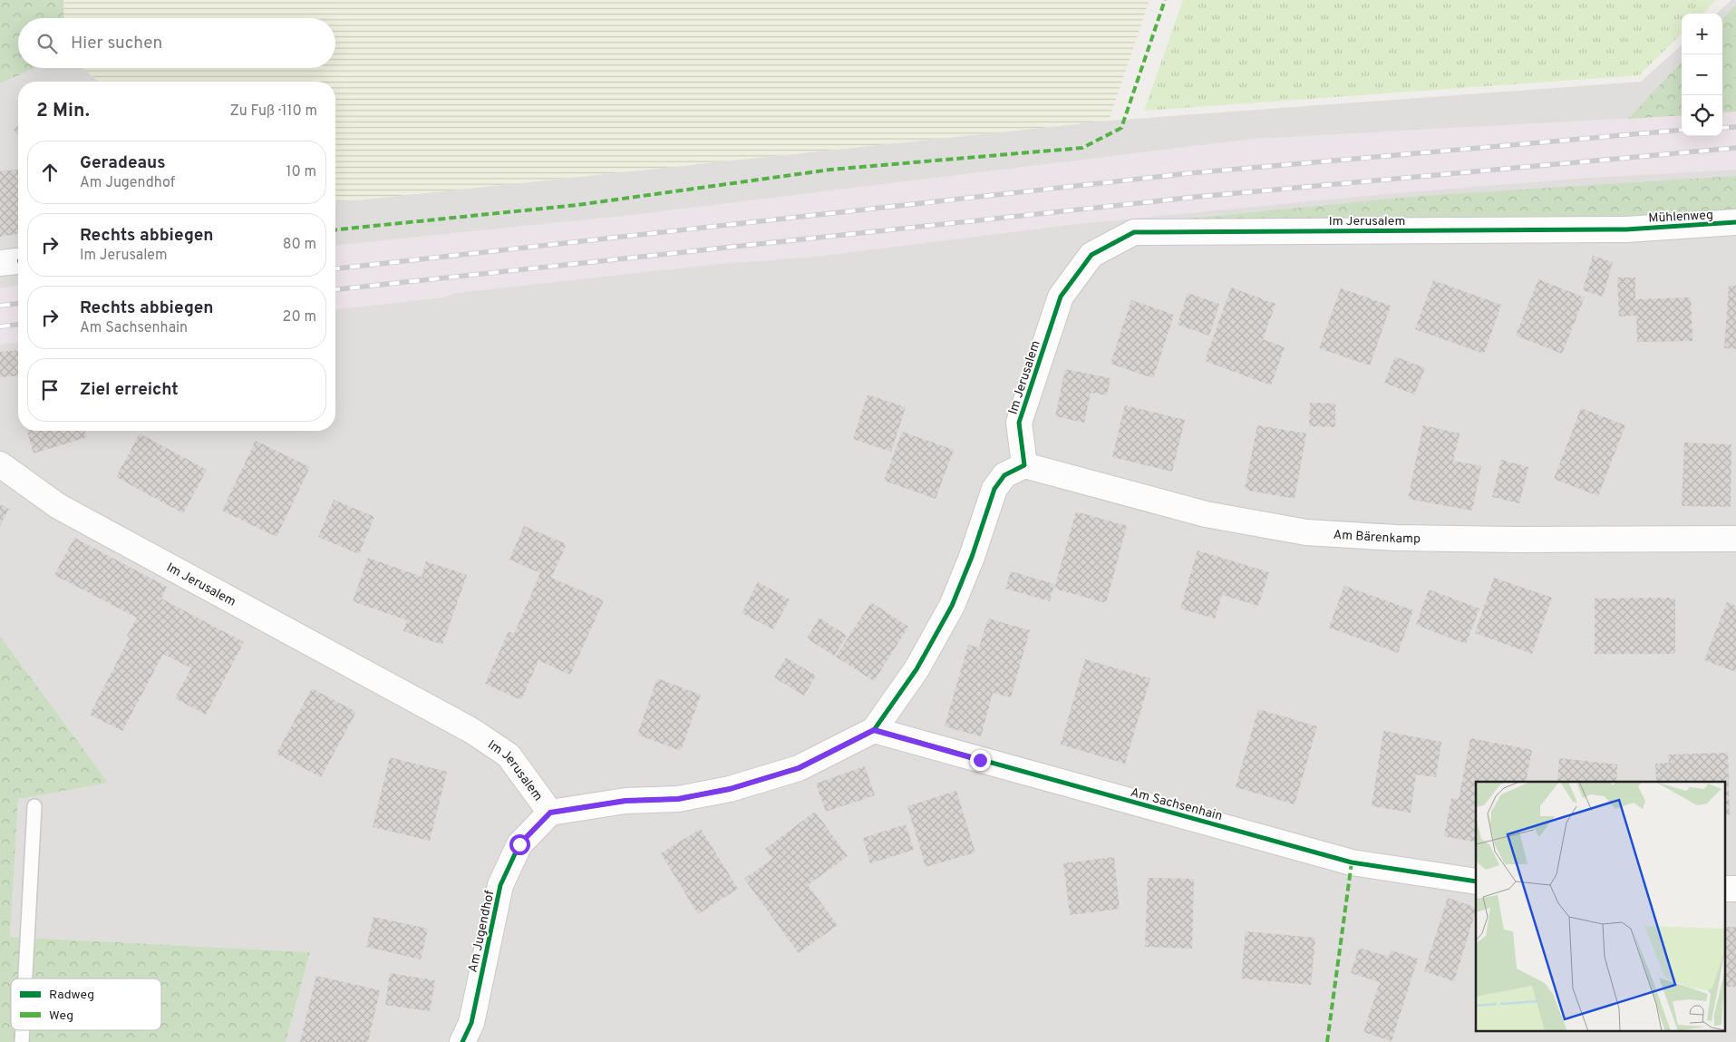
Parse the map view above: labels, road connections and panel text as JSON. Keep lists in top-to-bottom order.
{
  "streets": {
    "street": [
      "Mühlenweg",
      "Im Jerusalem",
      "Am Bärenkamp",
      "Am Sachsenhain",
      "Am Jugendhof"
    ]
  },
  "crossings": [
    ["Mühlenweg", "Im Jerusalem"],
    ["Im Jerusalem", "Am Bärenkamp"],
    ["Im Jerusalem", "Am Sachsenhain"],
    ["Im Jerusalem", "Am Jugendhof"]
  ],
  "legend": ["Radweg", "Weg"],
  "page": {
    "map_buttons": ["+", "−"],
    "search": "Hier suchen",
    "heading": ["2 Min.", "Zu Fuß · 110 m"],
    "list": [
      ["Geradeaus", "Am Jugendhof", "10 m"],
      ["Rechts abbiegen", "Im Jerusalem", "80 m"],
      ["Rechts abbiegen", "Am Sachsenhain", "20 m"],
      "Ziel erreicht"
    ]
  }
}
